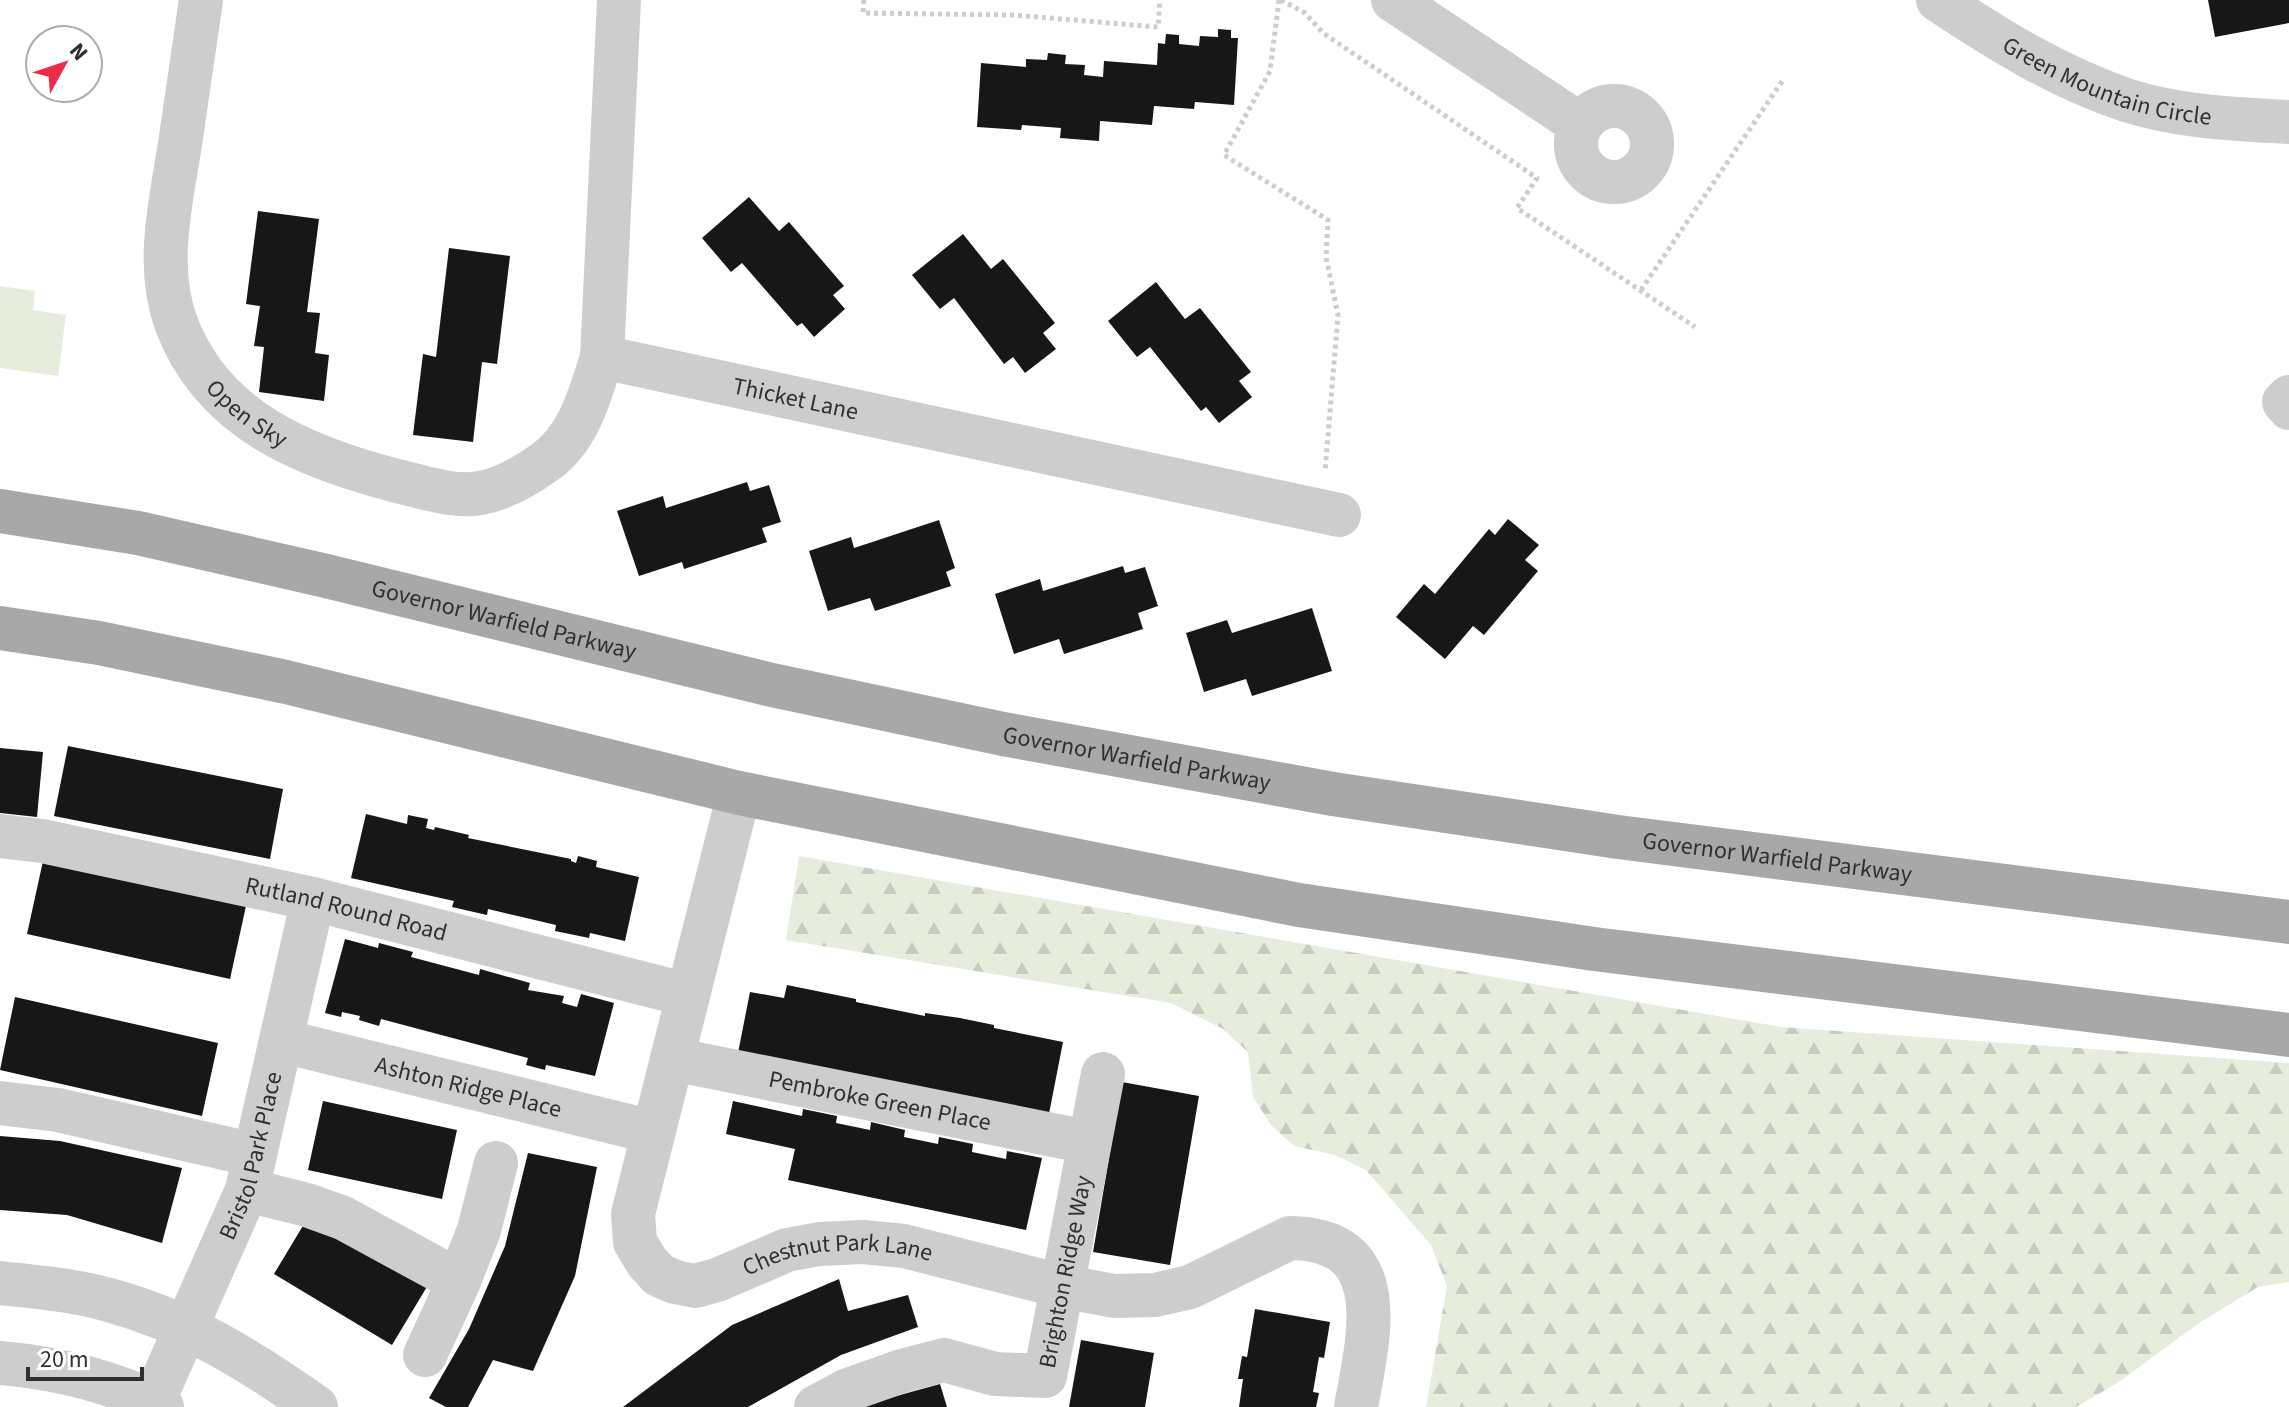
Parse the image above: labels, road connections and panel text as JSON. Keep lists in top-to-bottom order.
{
  "streets": {
    "main road": ["Governor Warfield Parkway"],
    "street": [
      "Green Mountain Circle",
      "Thicket Lane",
      "Open Sky",
      "Rutland Round Road",
      "Ashton Ridge Place",
      "Pembroke Green Place",
      "Bristol Park Place",
      "Chestnut Park Lane",
      "Brighton Ridge Way"
    ]
  },
  "crossings": [
    ["Thicket Lane", "Open Sky"],
    ["Rutland Round Road", "Bristol Park Place"],
    ["Rutland Round Road", "Chestnut Park Lane"],
    ["Ashton Ridge Place", "Bristol Park Place"],
    ["Ashton Ridge Place", "Chestnut Park Lane"],
    ["Pembroke Green Place", "Chestnut Park Lane"],
    ["Pembroke Green Place", "Brighton Ridge Way"],
    ["Chestnut Park Lane", "Brighton Ridge Way"]
  ],
  "scale_bar": "20 m",
  "north": "top right"
}
